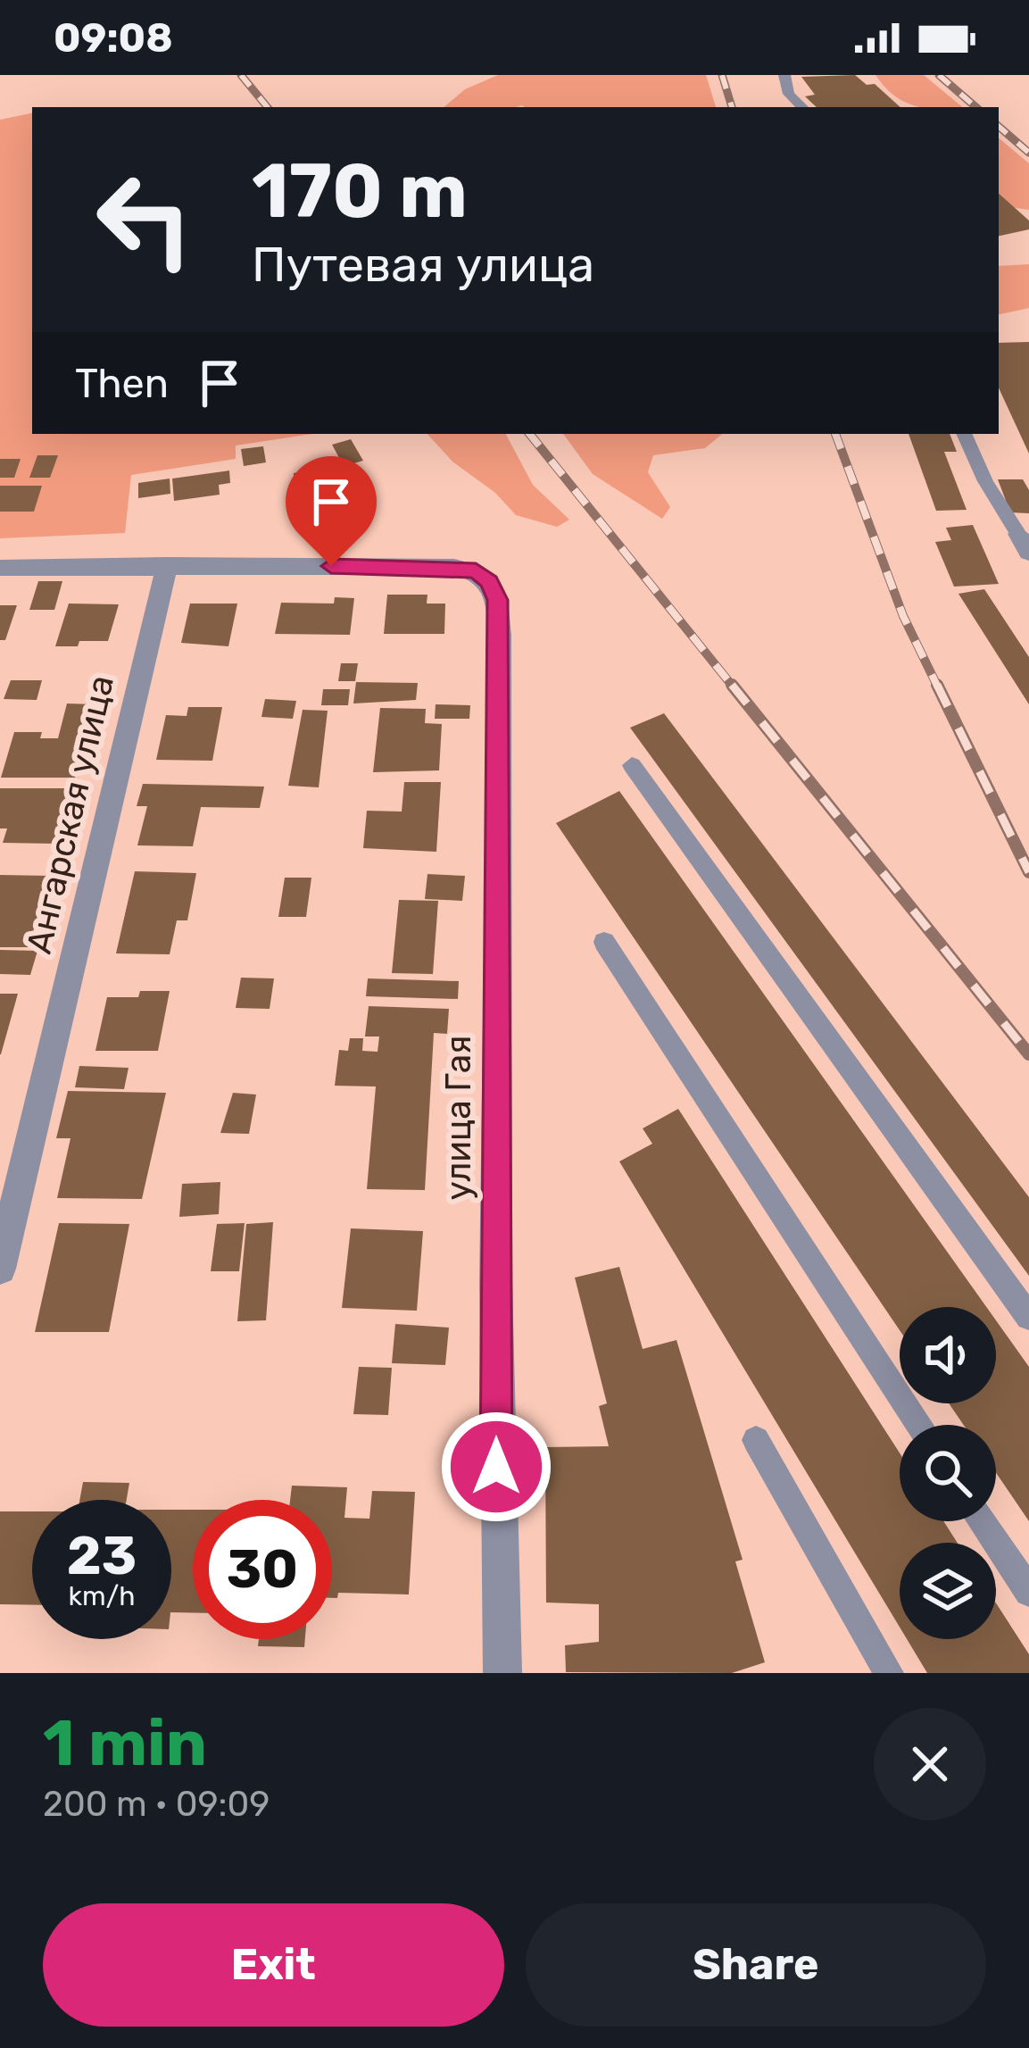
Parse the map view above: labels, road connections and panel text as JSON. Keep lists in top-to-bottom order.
{
  "streets": {
    "street": ["Ангарская улица", "улица Гая"]
  },
  "crossings": [
    ["Ангарская улица", "улица Гая"]
  ],
  "page": {
    "status": "09:08",
    "turn": ["170 m", "Путевая улица"],
    "then": "Then",
    "speed": "23 km/h",
    "limit": "30",
    "heading": ["1 min", "200 m · 09:09"],
    "buttons": ["Exit", "Share"]
  }
}
